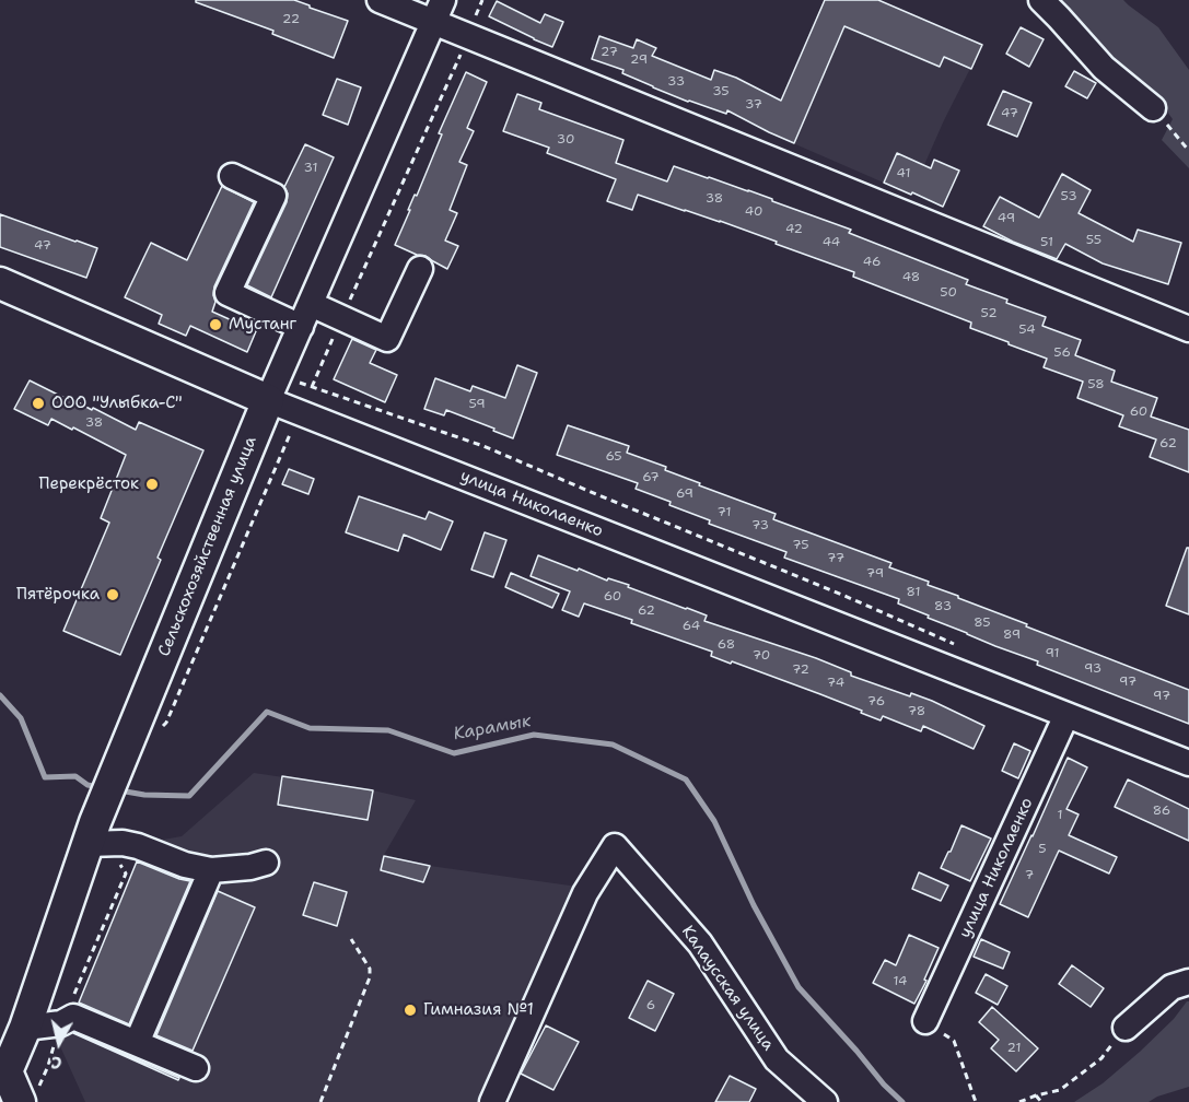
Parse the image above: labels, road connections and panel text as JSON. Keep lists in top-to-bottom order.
{
  "streets": {
    "main road": ["улица Николаенко", "Сельскохозяйственная улица"],
    "street": ["Калаусская улица"]
  },
  "crossings": [
    ["улица Николаенко", "Сельскохозяйственная улица"]
  ],
  "water": ["Карамык"],
  "places": [
    "Мустанг",
    "ООО \"Улыбка-С\"",
    "Перекрёсток",
    "Пятёрочка",
    "Гимназия №1"
  ],
  "house_numbers": [
    "22",
    "27",
    "29",
    "33",
    "35",
    "37",
    "47",
    "30",
    "31",
    "41",
    "53",
    "38",
    "40",
    "49",
    "42",
    "55",
    "44",
    "51",
    "47",
    "46",
    "48",
    "50",
    "52",
    "54",
    "56",
    "58",
    "59",
    "60",
    "38",
    "62",
    "65",
    "67",
    "69",
    "71",
    "73",
    "75",
    "77",
    "79",
    "81",
    "60",
    "83",
    "62",
    "85",
    "64",
    "89",
    "68",
    "91",
    "70",
    "93",
    "72",
    "97",
    "74",
    "97",
    "76",
    "78",
    "86",
    "1",
    "5",
    "7",
    "14",
    "6",
    "21"
  ],
  "north": "bottom"
}
